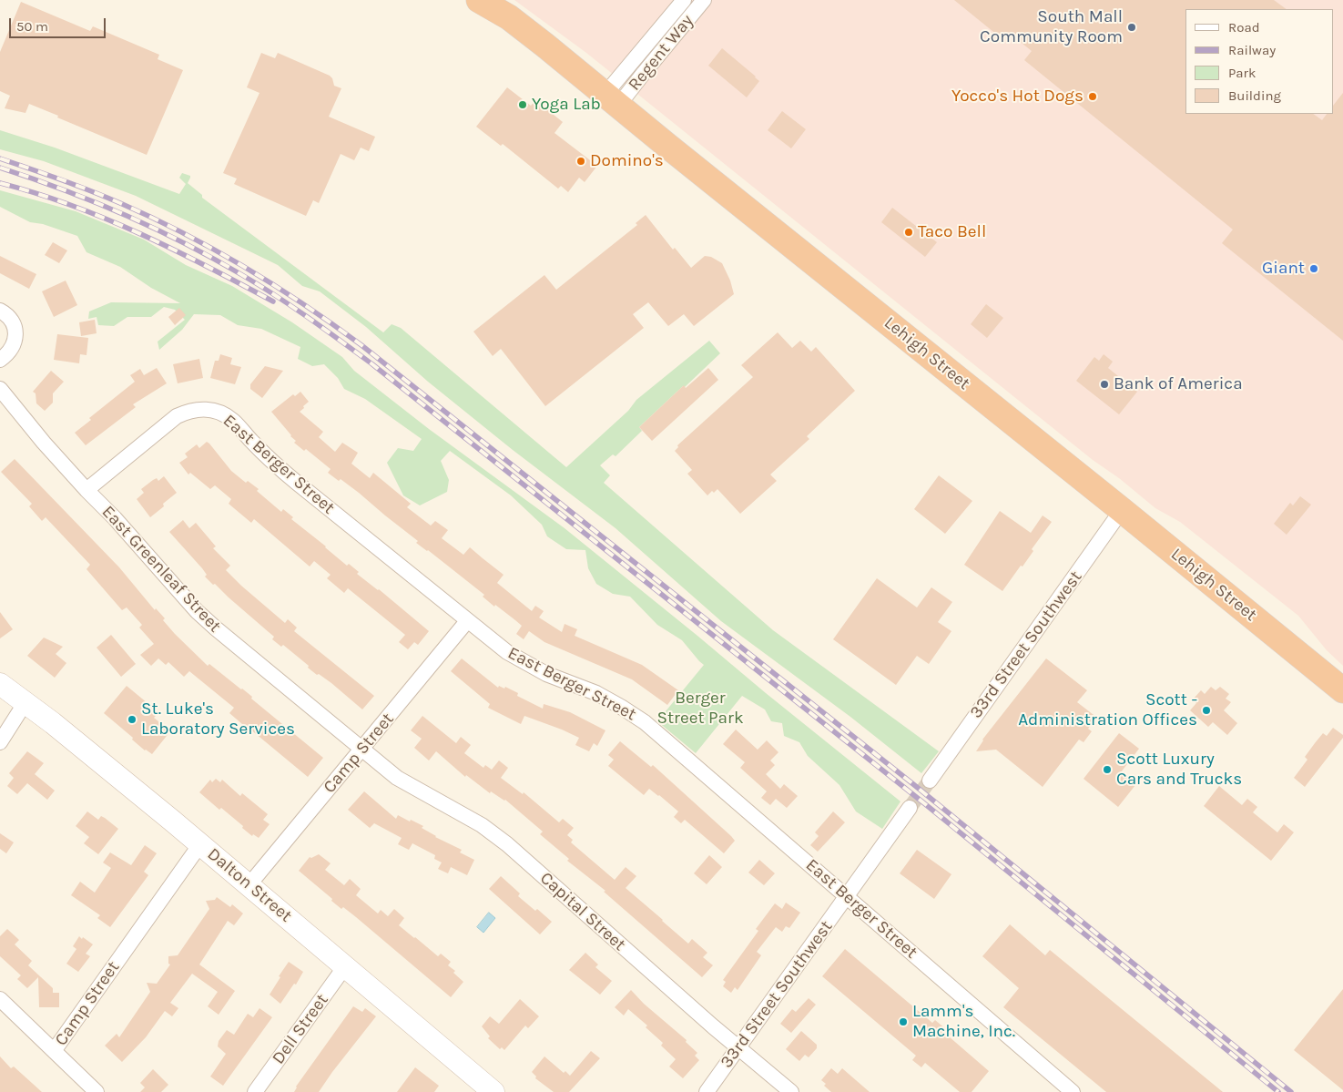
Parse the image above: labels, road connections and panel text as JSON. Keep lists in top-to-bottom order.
{
  "streets": {
    "highway": ["Lehigh Street"],
    "main road": ["Dalton Street"],
    "street": [
      "Regent Way",
      "East Berger Street",
      "East Greenleaf Street",
      "33rd Street Southwest",
      "Camp Street",
      "Capital Street",
      "Dell Street"
    ]
  },
  "crossings": [
    ["Regent Way", "Lehigh Street"],
    ["Lehigh Street", "33rd Street Southwest"],
    ["East Berger Street", "East Greenleaf Street"],
    ["East Berger Street", "33rd Street Southwest"],
    ["East Berger Street", "Camp Street"],
    ["East Greenleaf Street", "Camp Street"],
    ["East Greenleaf Street", "Capital Street"],
    ["33rd Street Southwest", "Capital Street"],
    ["Camp Street", "Dalton Street"],
    ["Camp Street", "Capital Street"],
    ["Dalton Street", "Dell Street"]
  ],
  "parks": ["Berger Street Park"],
  "places": [
    "South Mall Community Room",
    "Yocco's Hot Dogs",
    "Yoga Lab",
    "Domino's",
    "Taco Bell",
    "Giant",
    "Bank of America",
    "Scott - Administration Offices",
    "St. Luke's Laboratory Services",
    "Scott Luxury Cars and Trucks",
    "Lamm's Machine, Inc."
  ],
  "legend": [
    "Road",
    "Railway",
    "Park",
    "Building"
  ],
  "scale_bar": "50 m"
}
